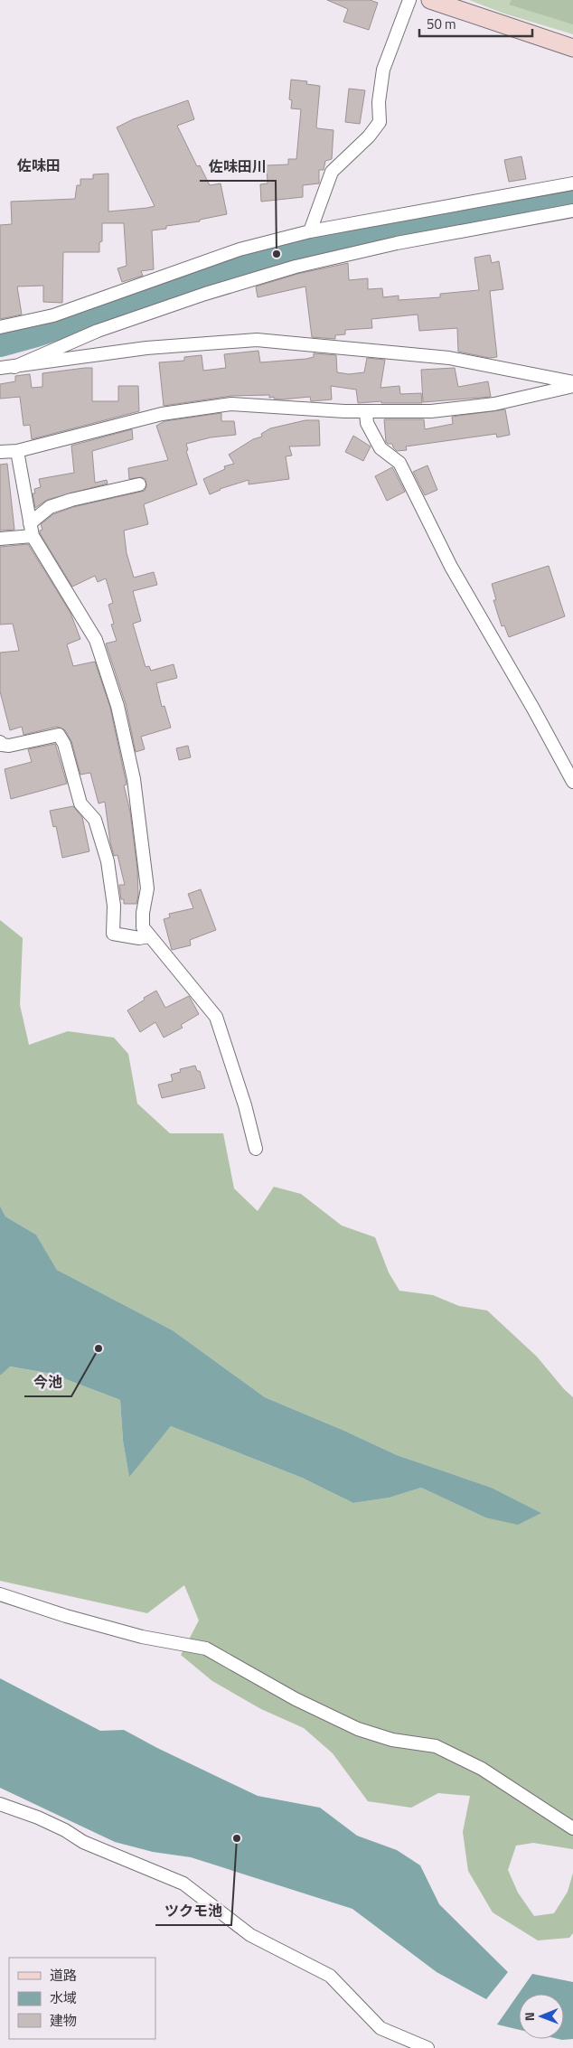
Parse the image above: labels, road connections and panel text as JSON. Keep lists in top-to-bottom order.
{
  "districts": ["佐味田"],
  "places": ["佐味田川", "今池", "ツクモ池"],
  "legend": ["道路", "水域", "建物"],
  "scale_bar": "50 m",
  "north": "left"
}
